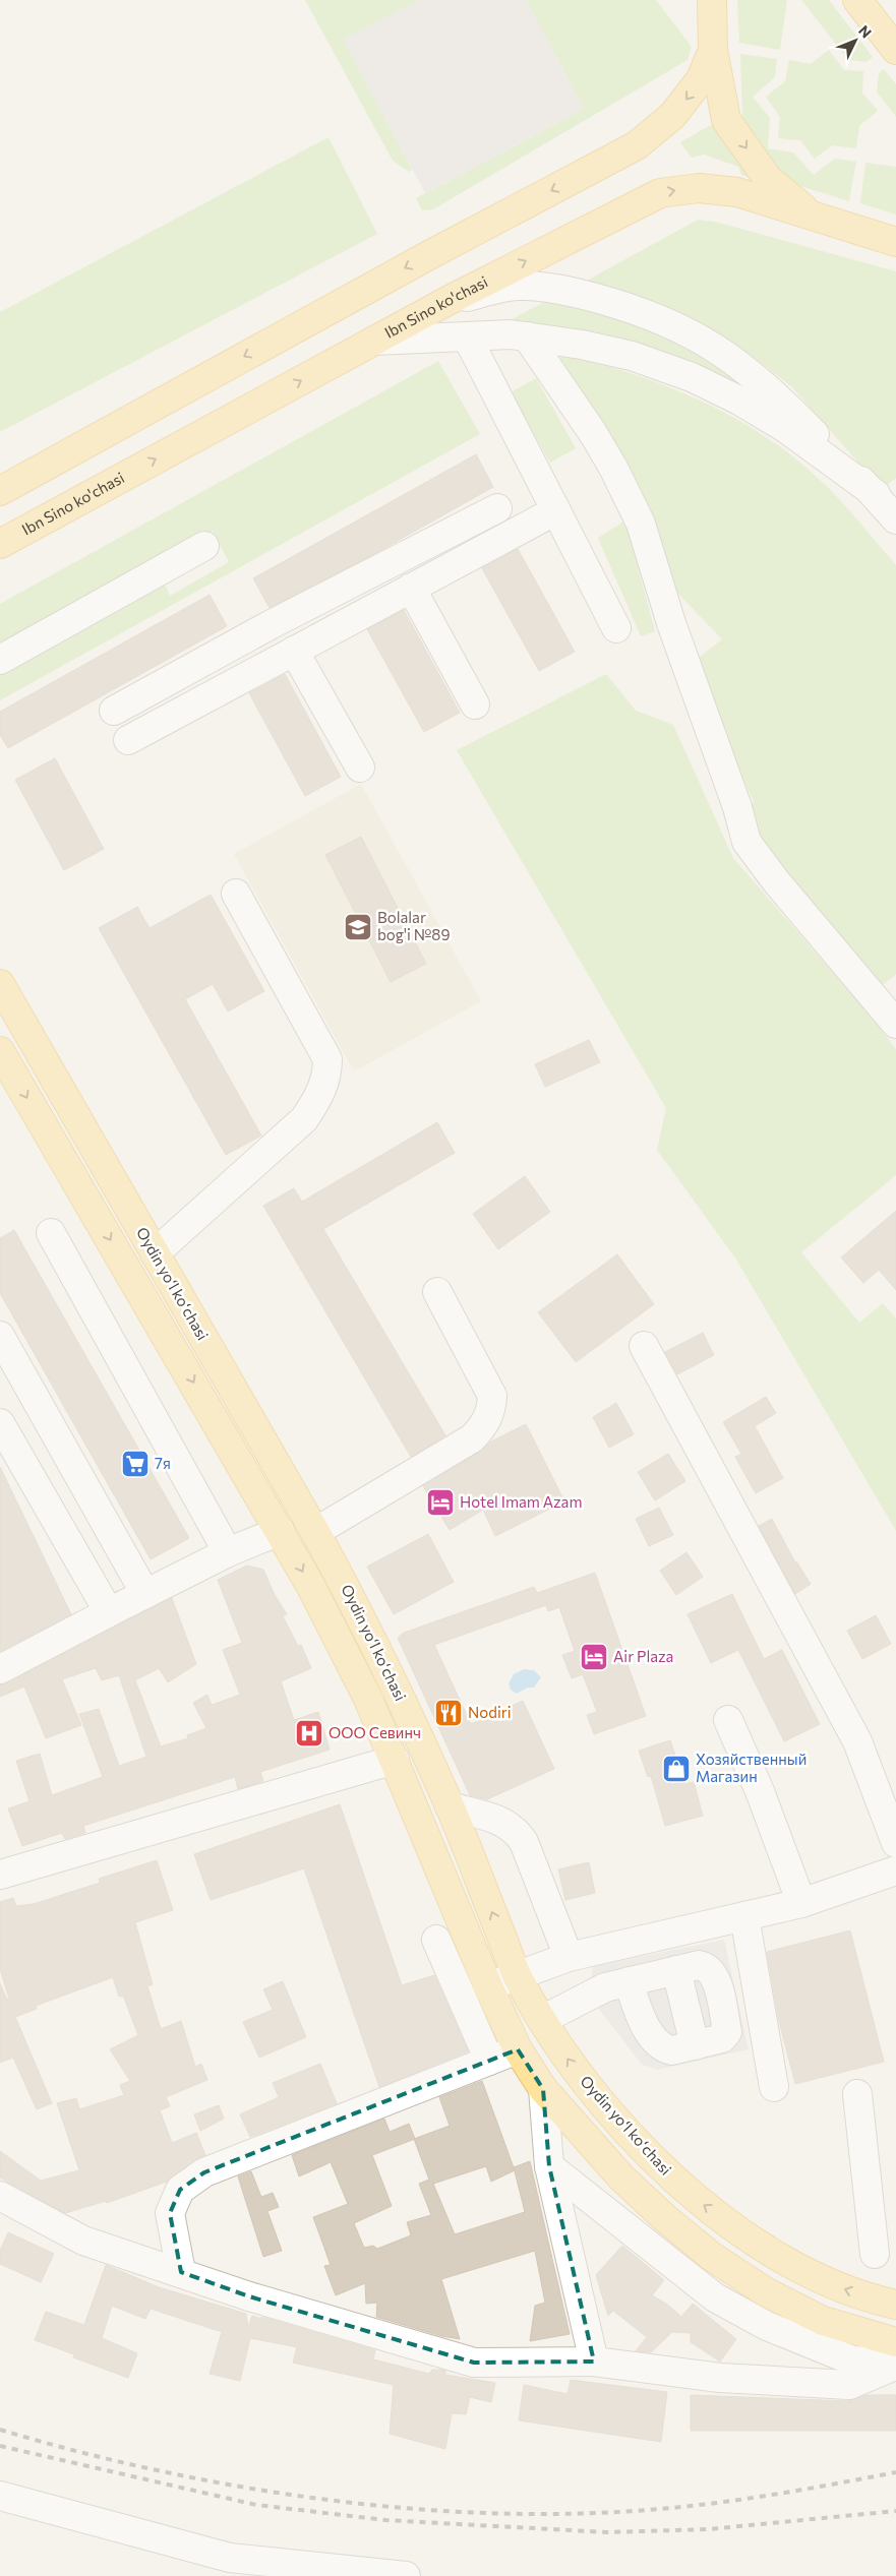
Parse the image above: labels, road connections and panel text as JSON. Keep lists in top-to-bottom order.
{
  "streets": {
    "main road": ["Ibn Sino ko'chasi", "Oydin yoʻl koʻchasi"]
  },
  "places": {
    "school or university": ["Bolalar bog'i №89"],
    "supermarket": ["7я"],
    "hotel": ["Hotel Imam Azam", "Air Plaza"],
    "restaurant": ["Nodiri"],
    "hospital": ["ООО Севинч"],
    "shop": ["Хозяйственный Магазин"]
  },
  "north": "top right"
}
